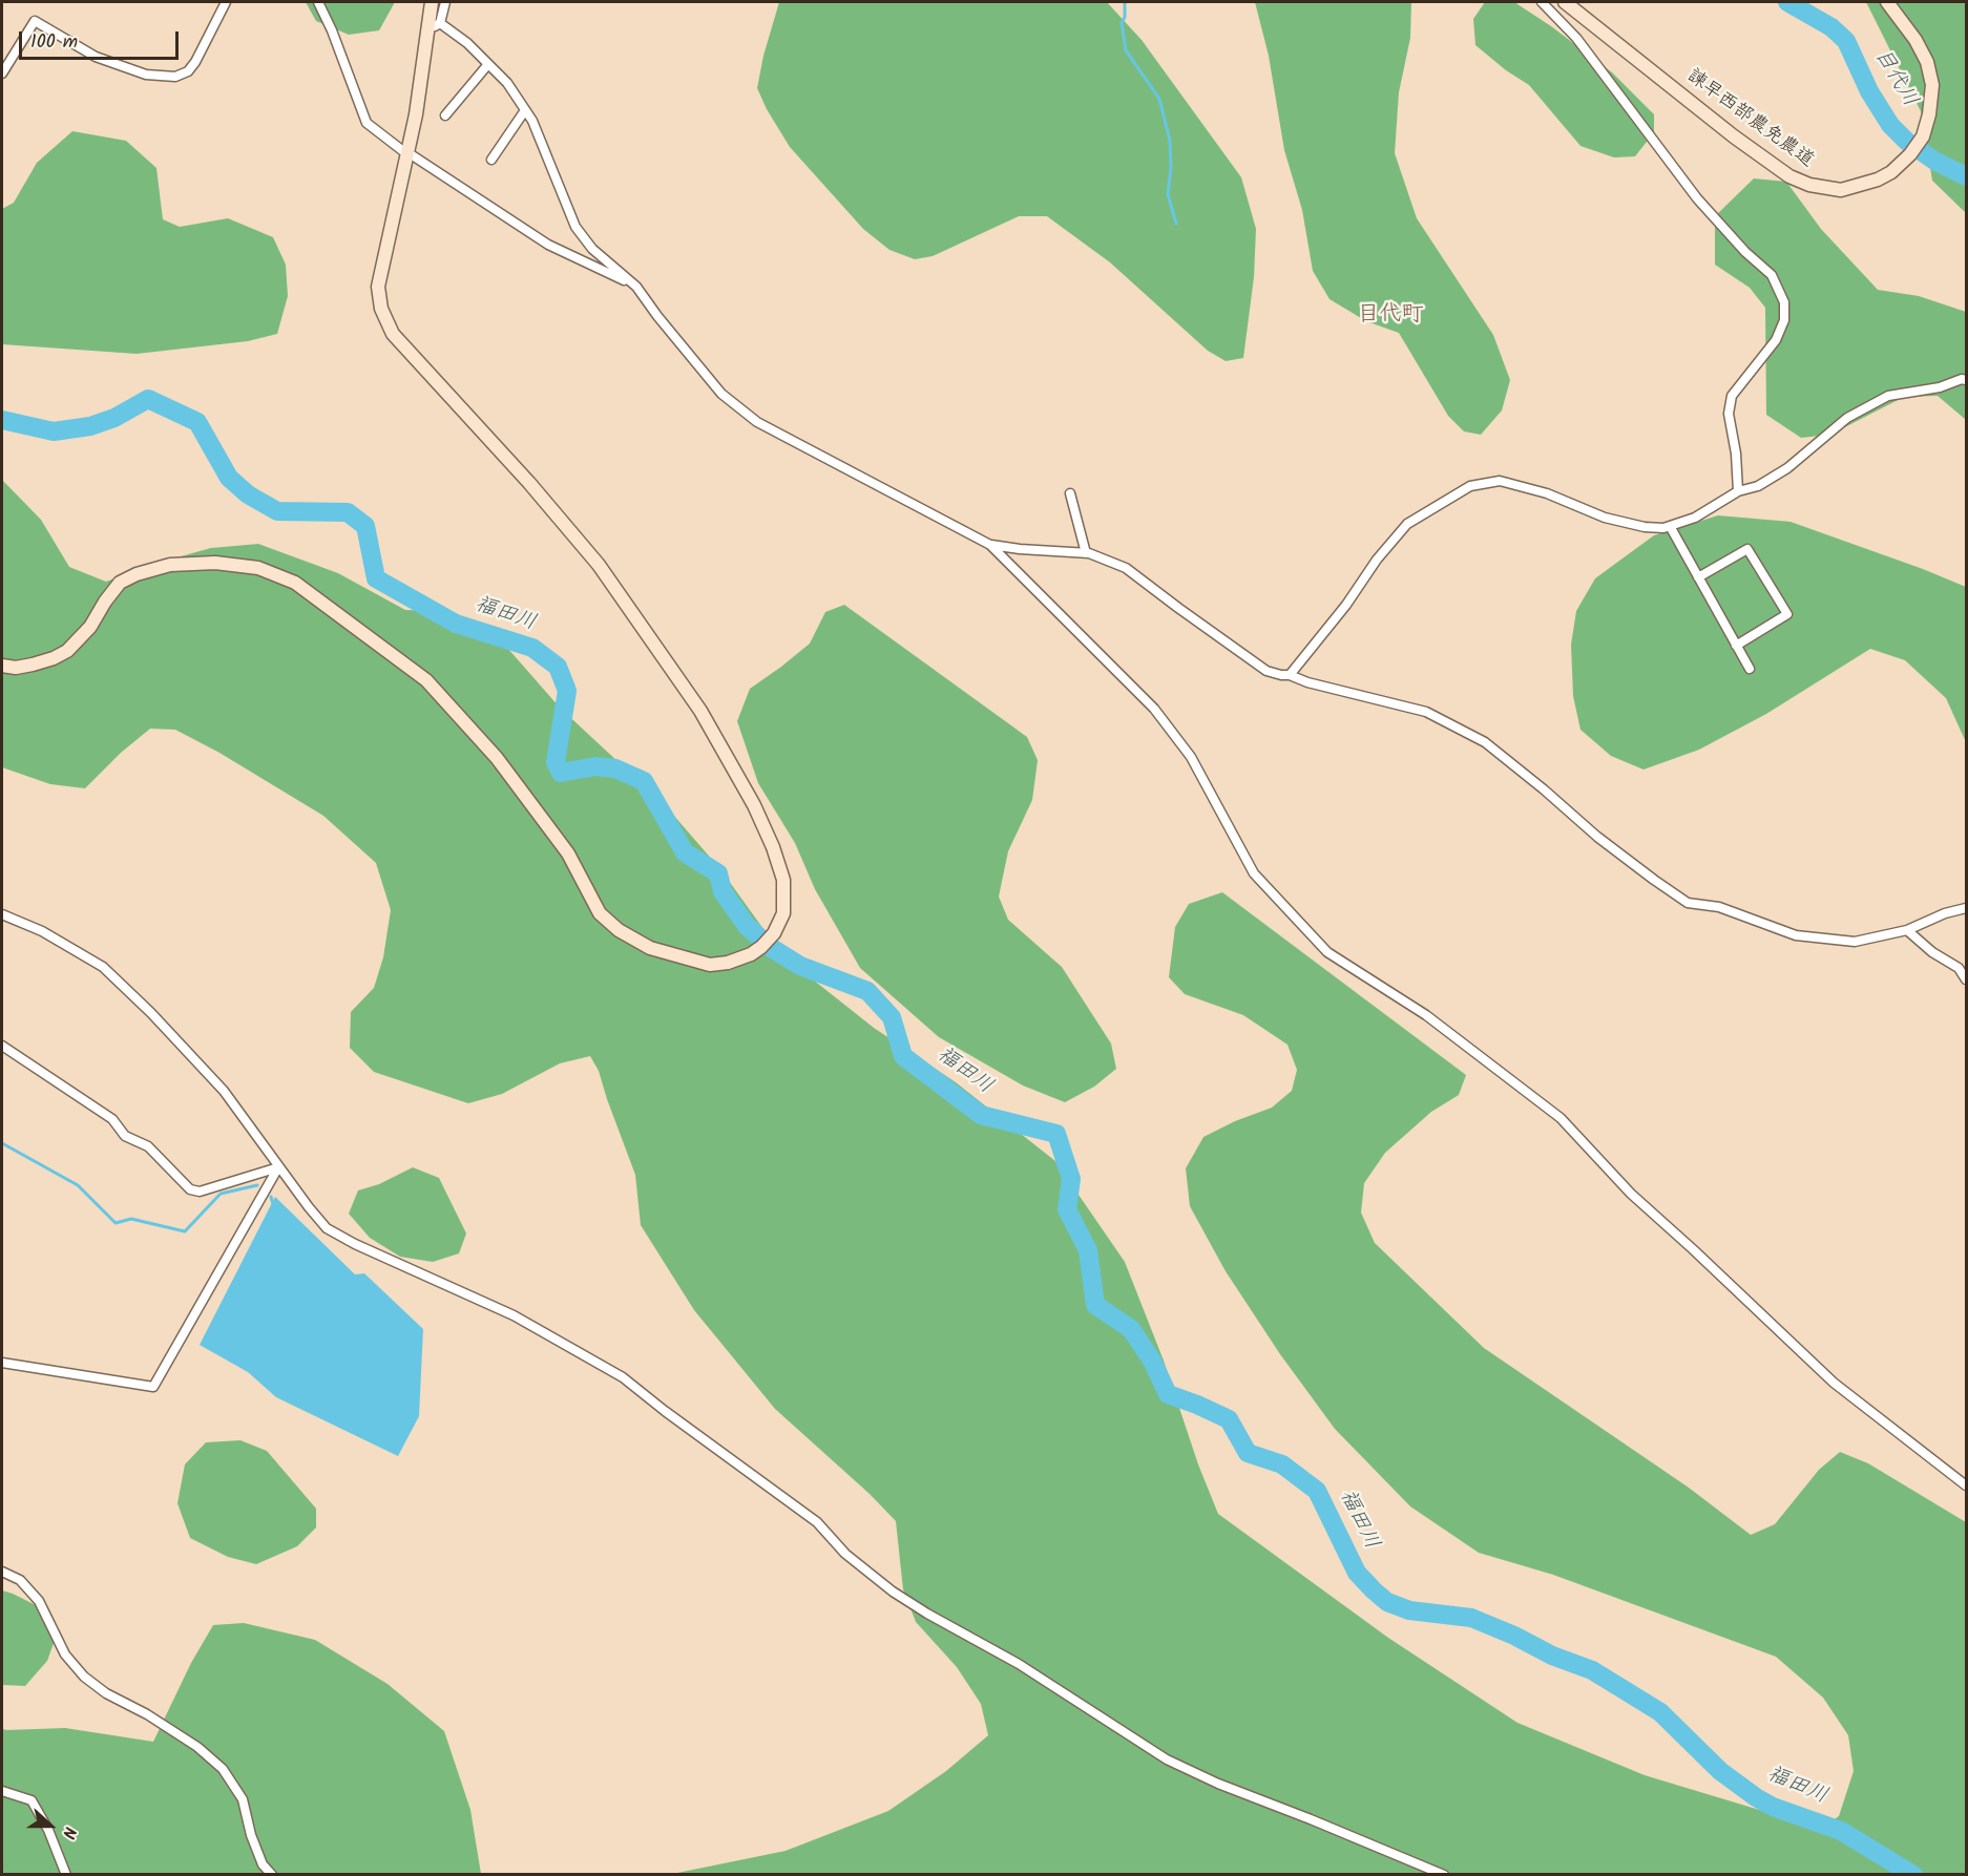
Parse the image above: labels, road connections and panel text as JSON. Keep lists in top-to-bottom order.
{
  "streets": {
    "street": ["諫早西部農免農道"]
  },
  "districts": ["目代町"],
  "water": ["目代川", "福田川"],
  "scale_bar": "100 m",
  "north": "right"
}
